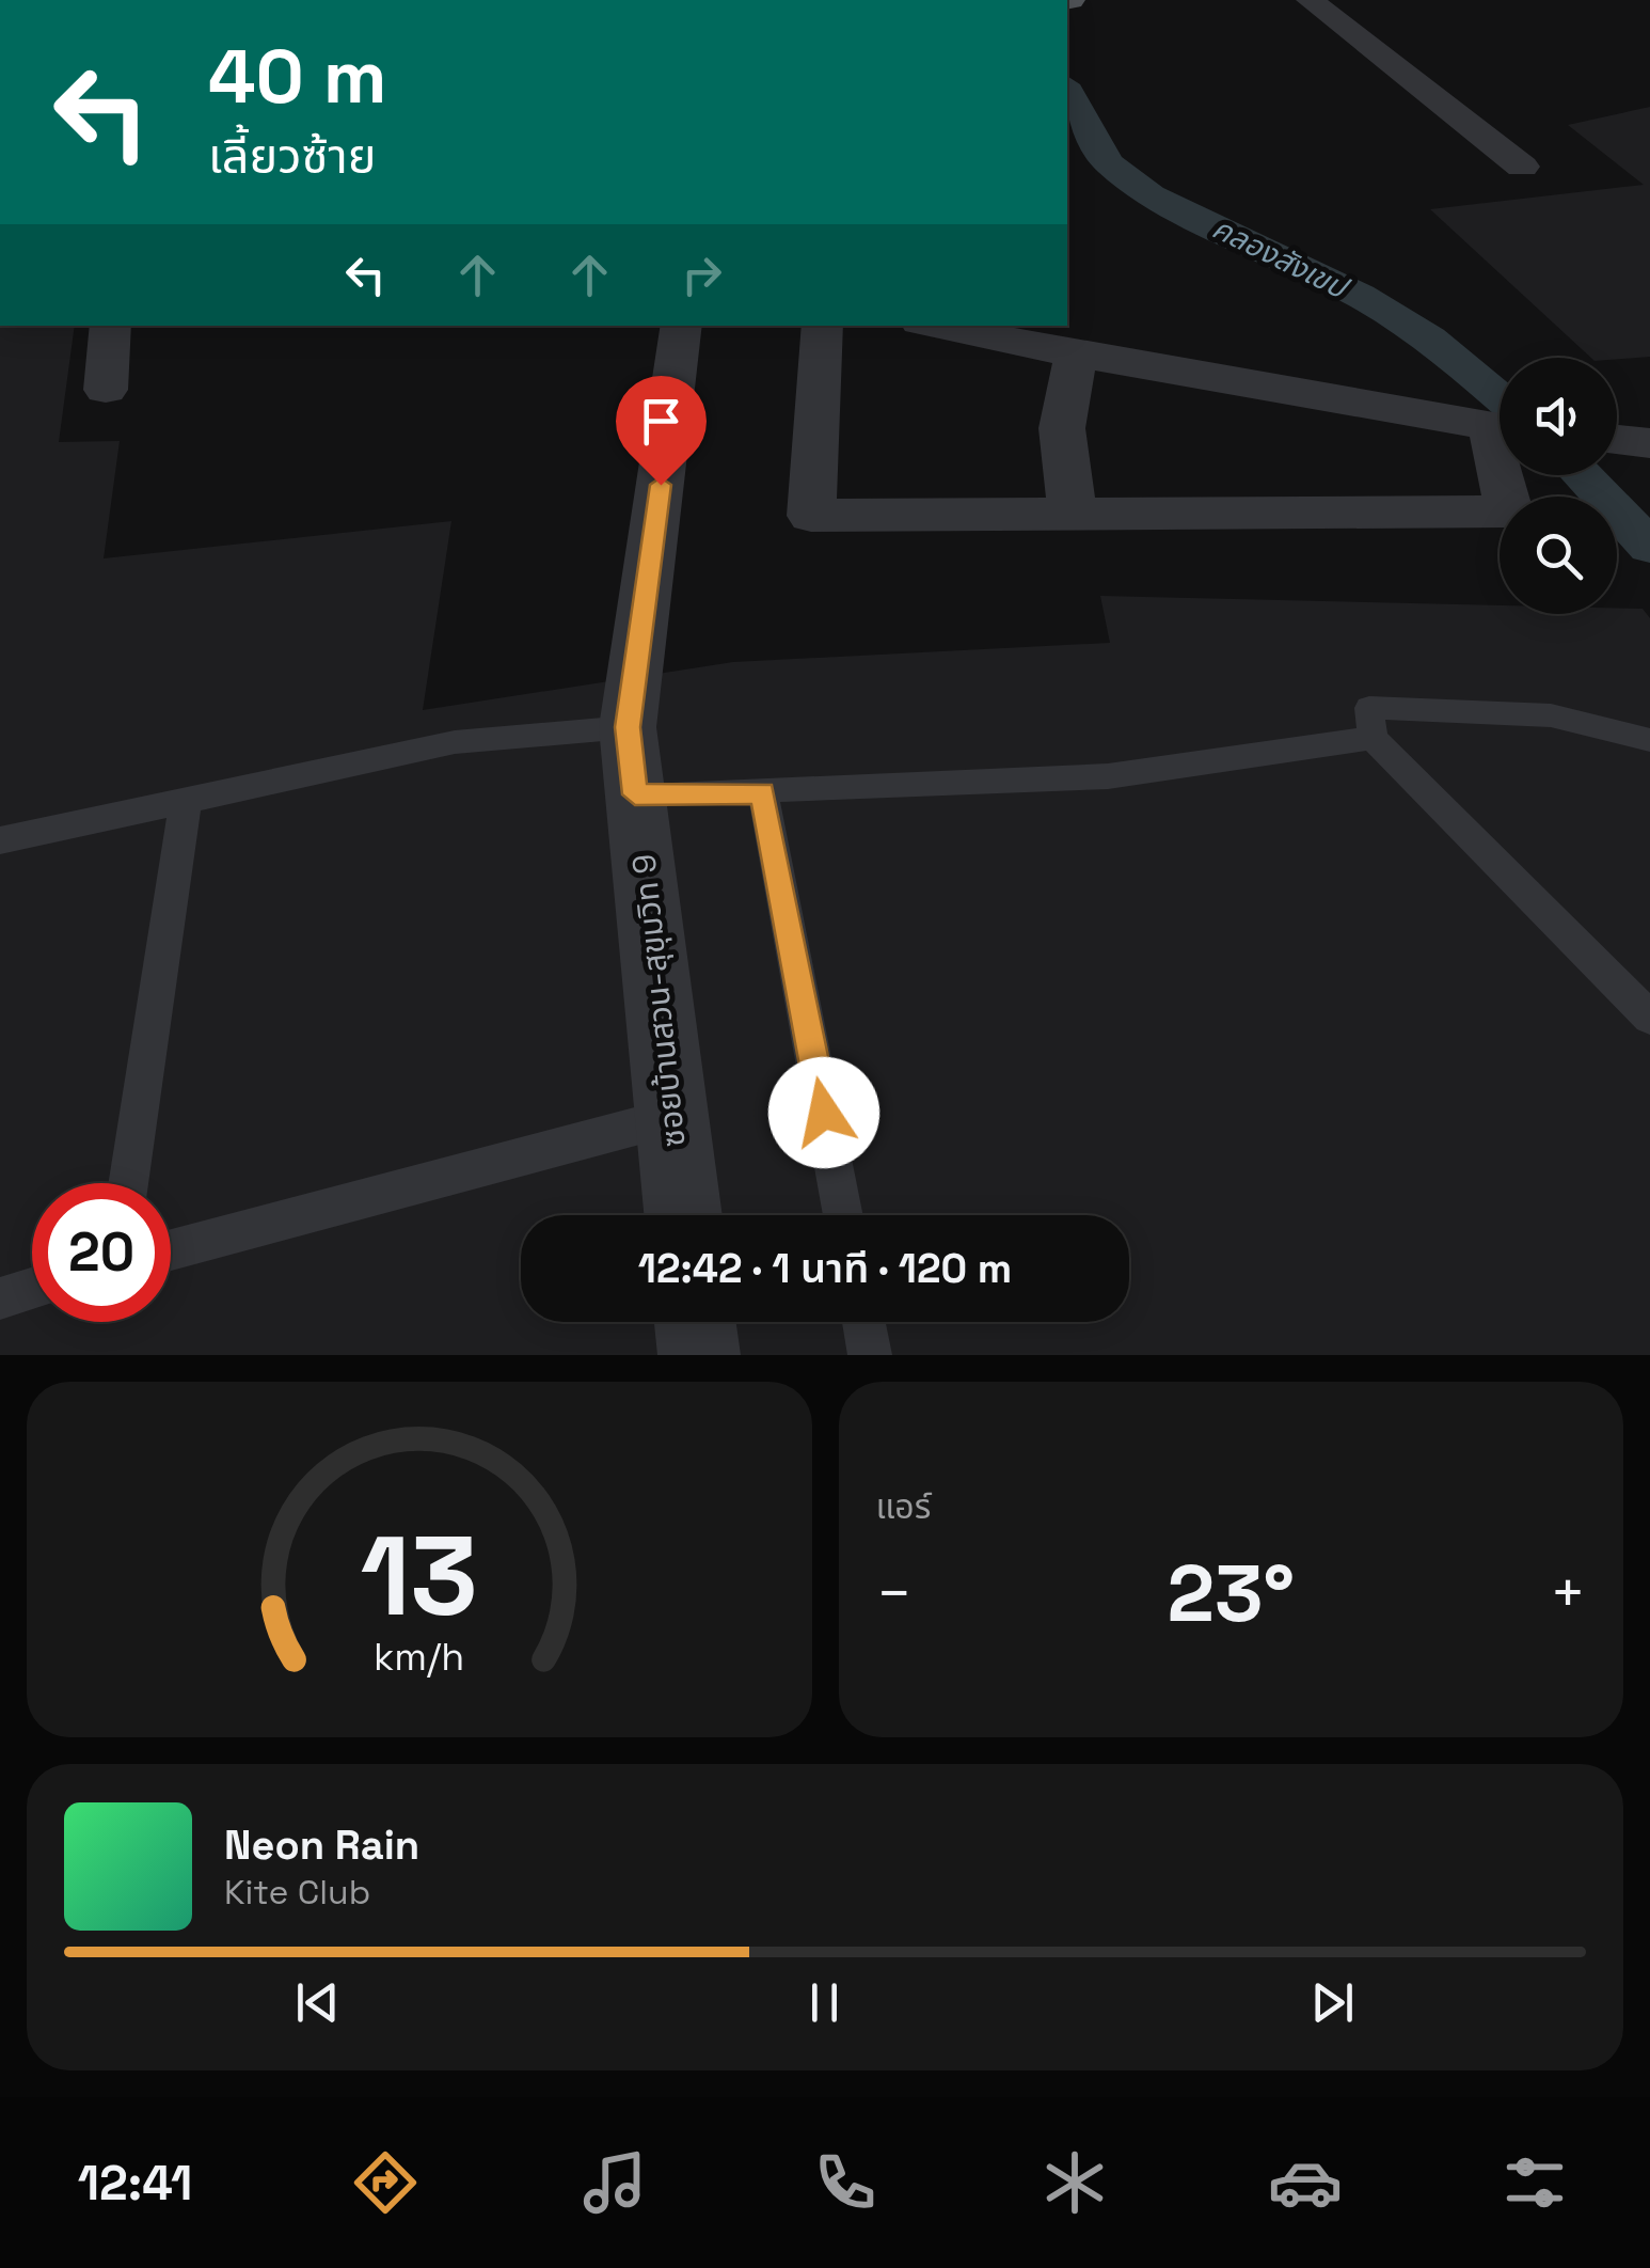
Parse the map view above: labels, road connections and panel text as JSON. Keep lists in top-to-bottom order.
{
  "streets": {
    "street": ["ซอยบ้านสวน-สุขุมวิท 9"]
  },
  "water": ["คลองสังเขป"],
  "page": {
    "turn": ["40 m", "เลี้ยวซ้าย"],
    "limit": "20",
    "trip": "12:42 · 1 นาที · 120 m",
    "tile": "แอร์",
    "heat": ["−", "23°", "+"],
    "song": ["Neon Rain", "Kite Club"],
    "tabs": "12:41",
    "gauge": ["13", "km/h"]
  }
}
